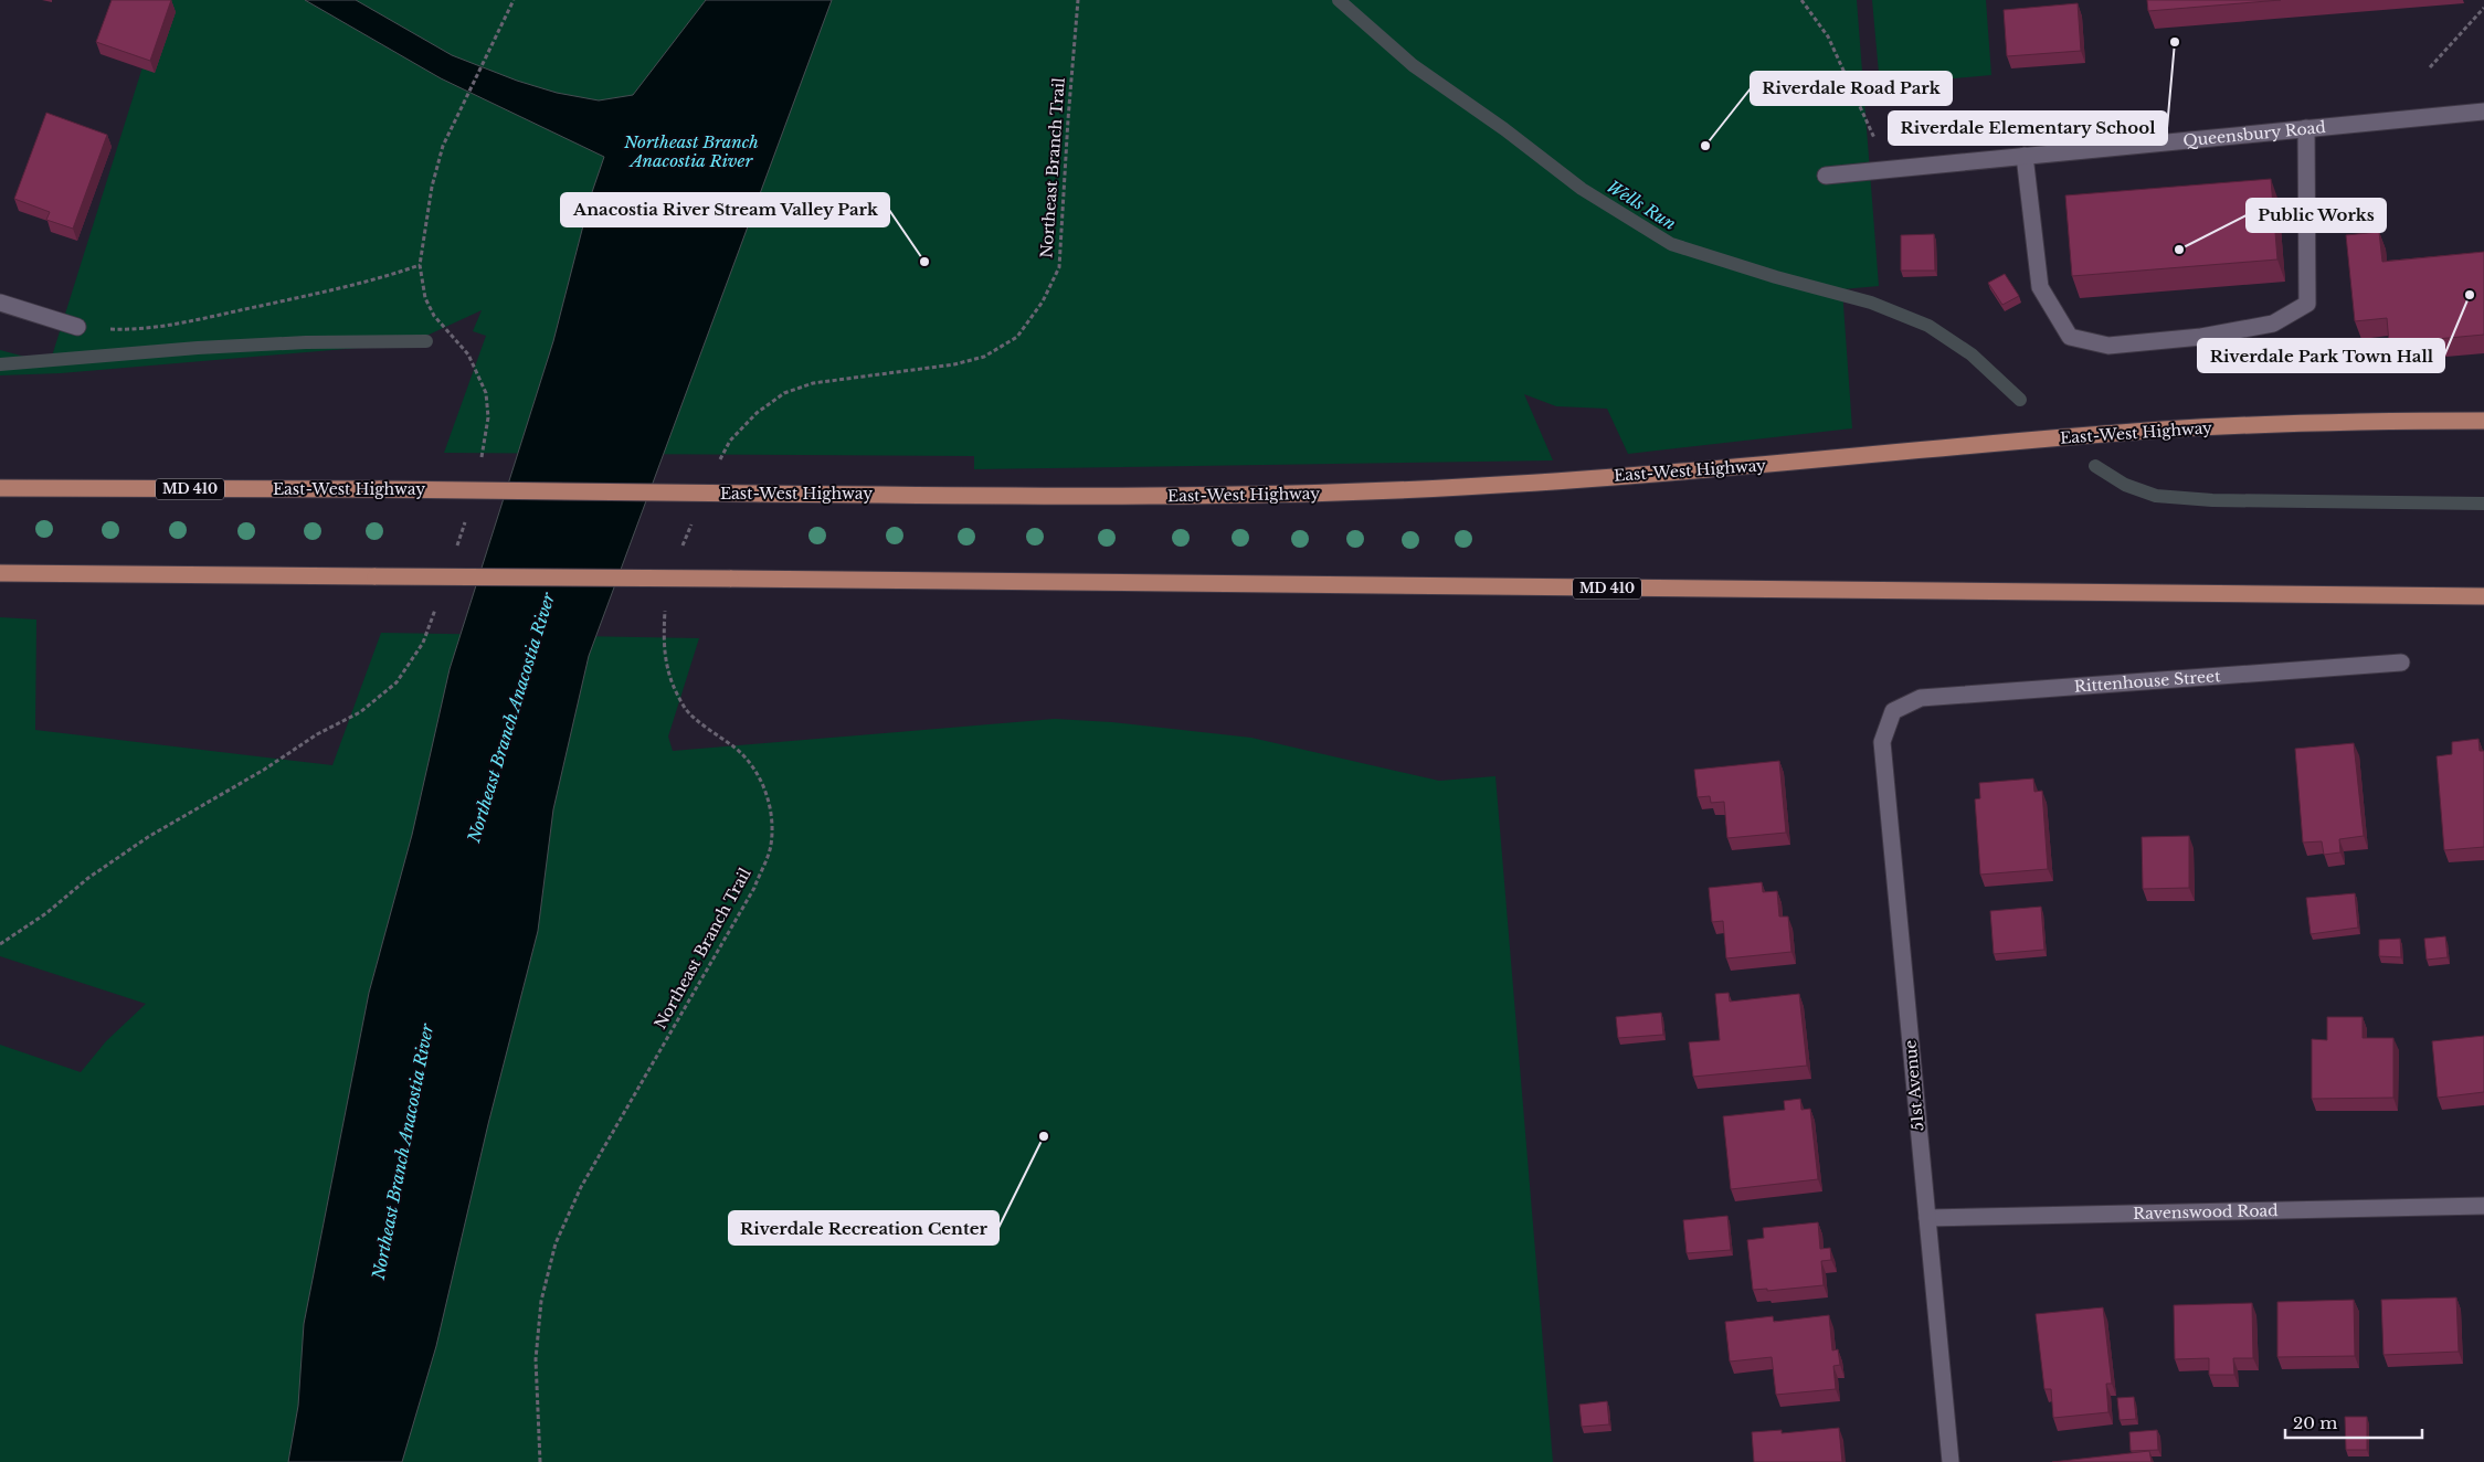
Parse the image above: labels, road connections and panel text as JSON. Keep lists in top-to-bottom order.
{
  "streets": {
    "main road": ["East-West Highway", "MD 410"],
    "street": [
      "Queensbury Road",
      "Rittenhouse Street",
      "51st Avenue",
      "Ravenswood Road"
    ],
    "path": ["Northeast Branch Trail"]
  },
  "crossings": [
    ["Rittenhouse Street", "51st Avenue"],
    ["51st Avenue", "Ravenswood Road"]
  ],
  "water": ["Northeast Branch Anacostia River", "Wells Run"],
  "places": [
    "Riverdale Elementary School",
    "Riverdale Road Park",
    "Public Works",
    "Anacostia River Stream Valley Park",
    "Riverdale Park Town Hall",
    "Riverdale Recreation Center"
  ],
  "scale_bar": "20 m"
}
